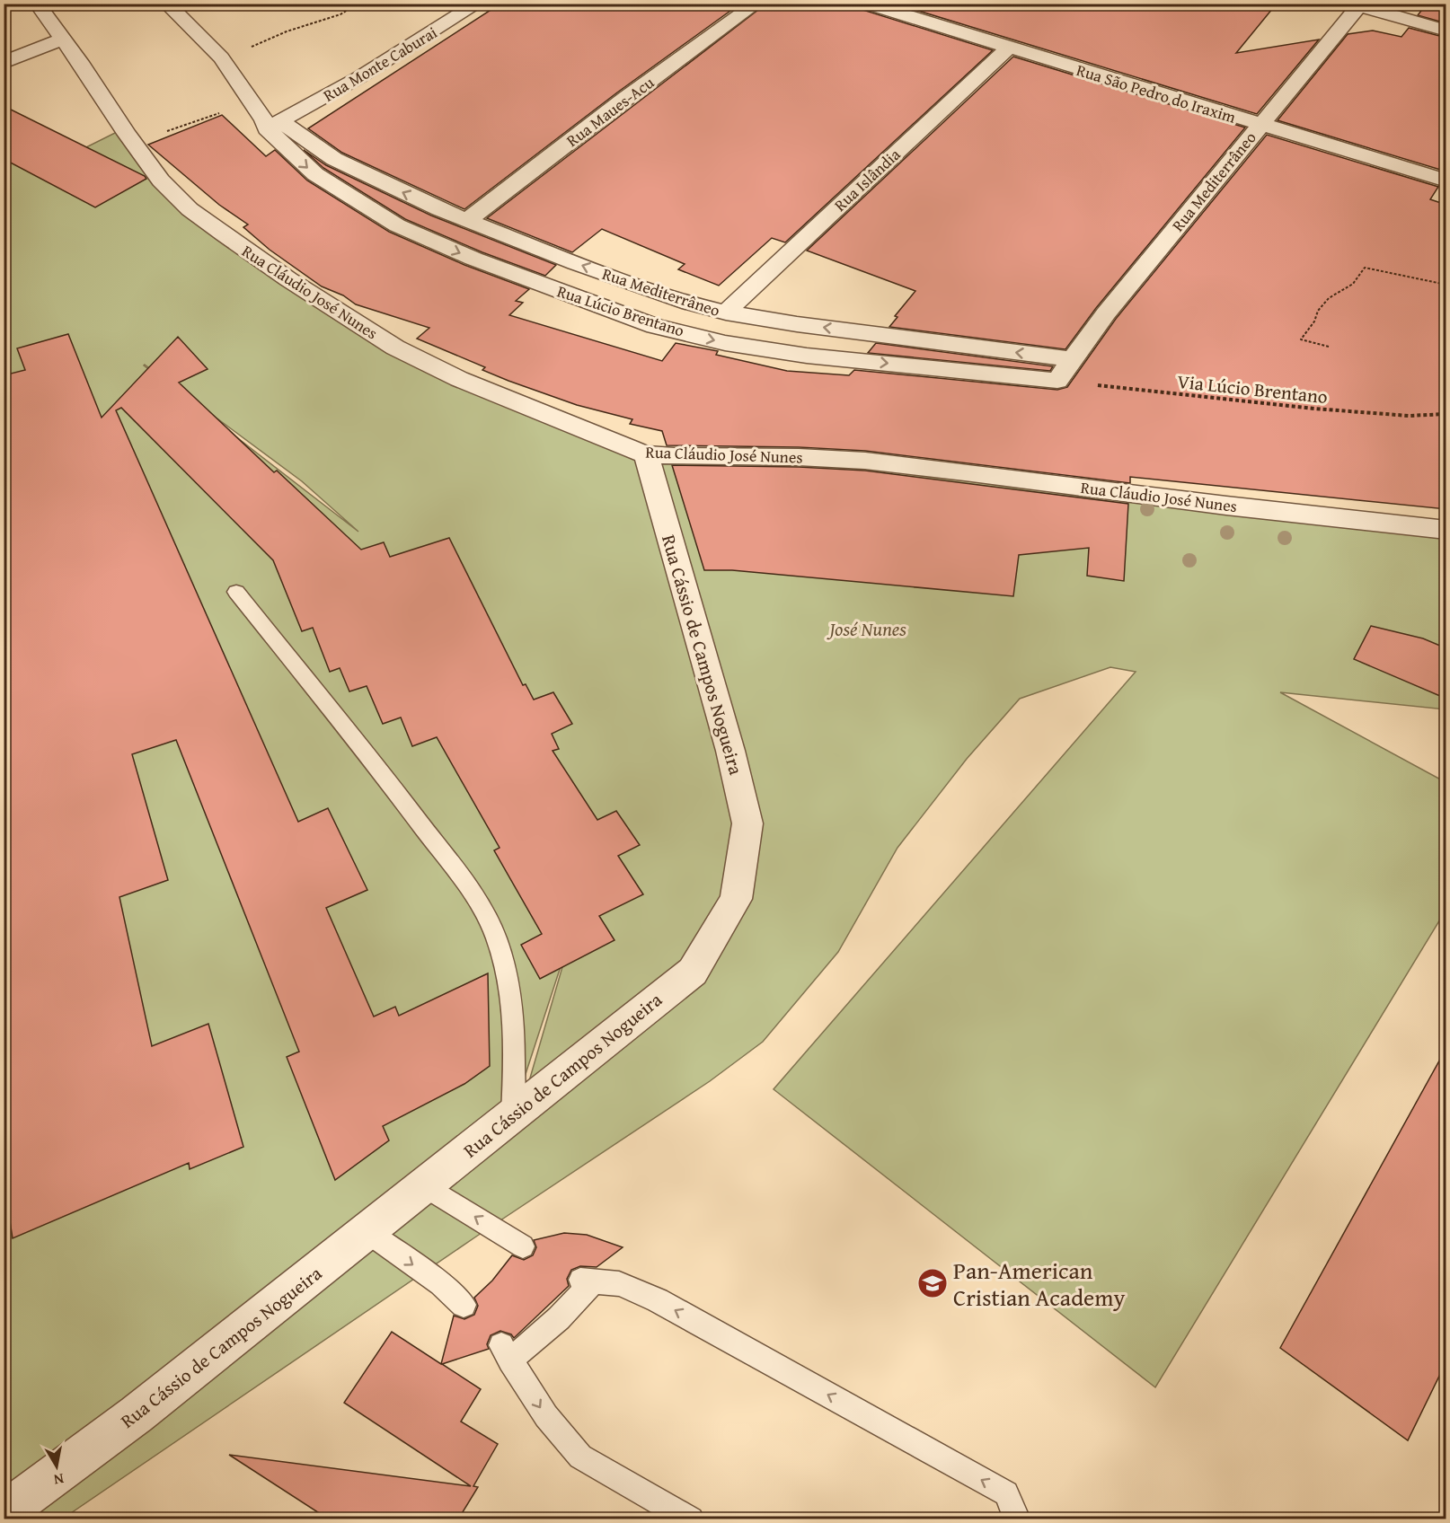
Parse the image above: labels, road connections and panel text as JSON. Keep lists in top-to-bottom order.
{
  "streets": {
    "street": [
      "Rua Monte Caburai",
      "Rua São Pedro do Iraxim",
      "Rua Maues-Acu",
      "Rua Islândia",
      "Rua Mediterrâneo",
      "Rua Cláudio José Nunes",
      "Rua Lúcio Brentano",
      "Rua Cássio de Campos Nogueira"
    ],
    "path": ["Via Lúcio Brentano"]
  },
  "crossings": [
    ["Rua Monte Caburai", "Rua Mediterrâneo"],
    ["Rua Monte Caburai", "Rua Lúcio Brentano"],
    ["Rua São Pedro do Iraxim", "Rua Islândia"],
    ["Rua São Pedro do Iraxim", "Rua Mediterrâneo"],
    ["Rua Maues-Acu", "Rua Mediterrâneo"],
    ["Rua Islândia", "Rua Mediterrâneo"],
    ["Rua Mediterrâneo", "Rua Lúcio Brentano"],
    ["Rua Mediterrâneo", "Via Lúcio Brentano"],
    ["Rua Cláudio José Nunes", "Rua Cássio de Campos Nogueira"],
    ["Rua Lúcio Brentano", "Via Lúcio Brentano"]
  ],
  "one_way": ["Rua Mediterrâneo", "Rua Lúcio Brentano"],
  "parks": ["José Nunes"],
  "places": {
    "school or university": ["Pan-American Cristian Academy"]
  },
  "north": "bottom"
}
